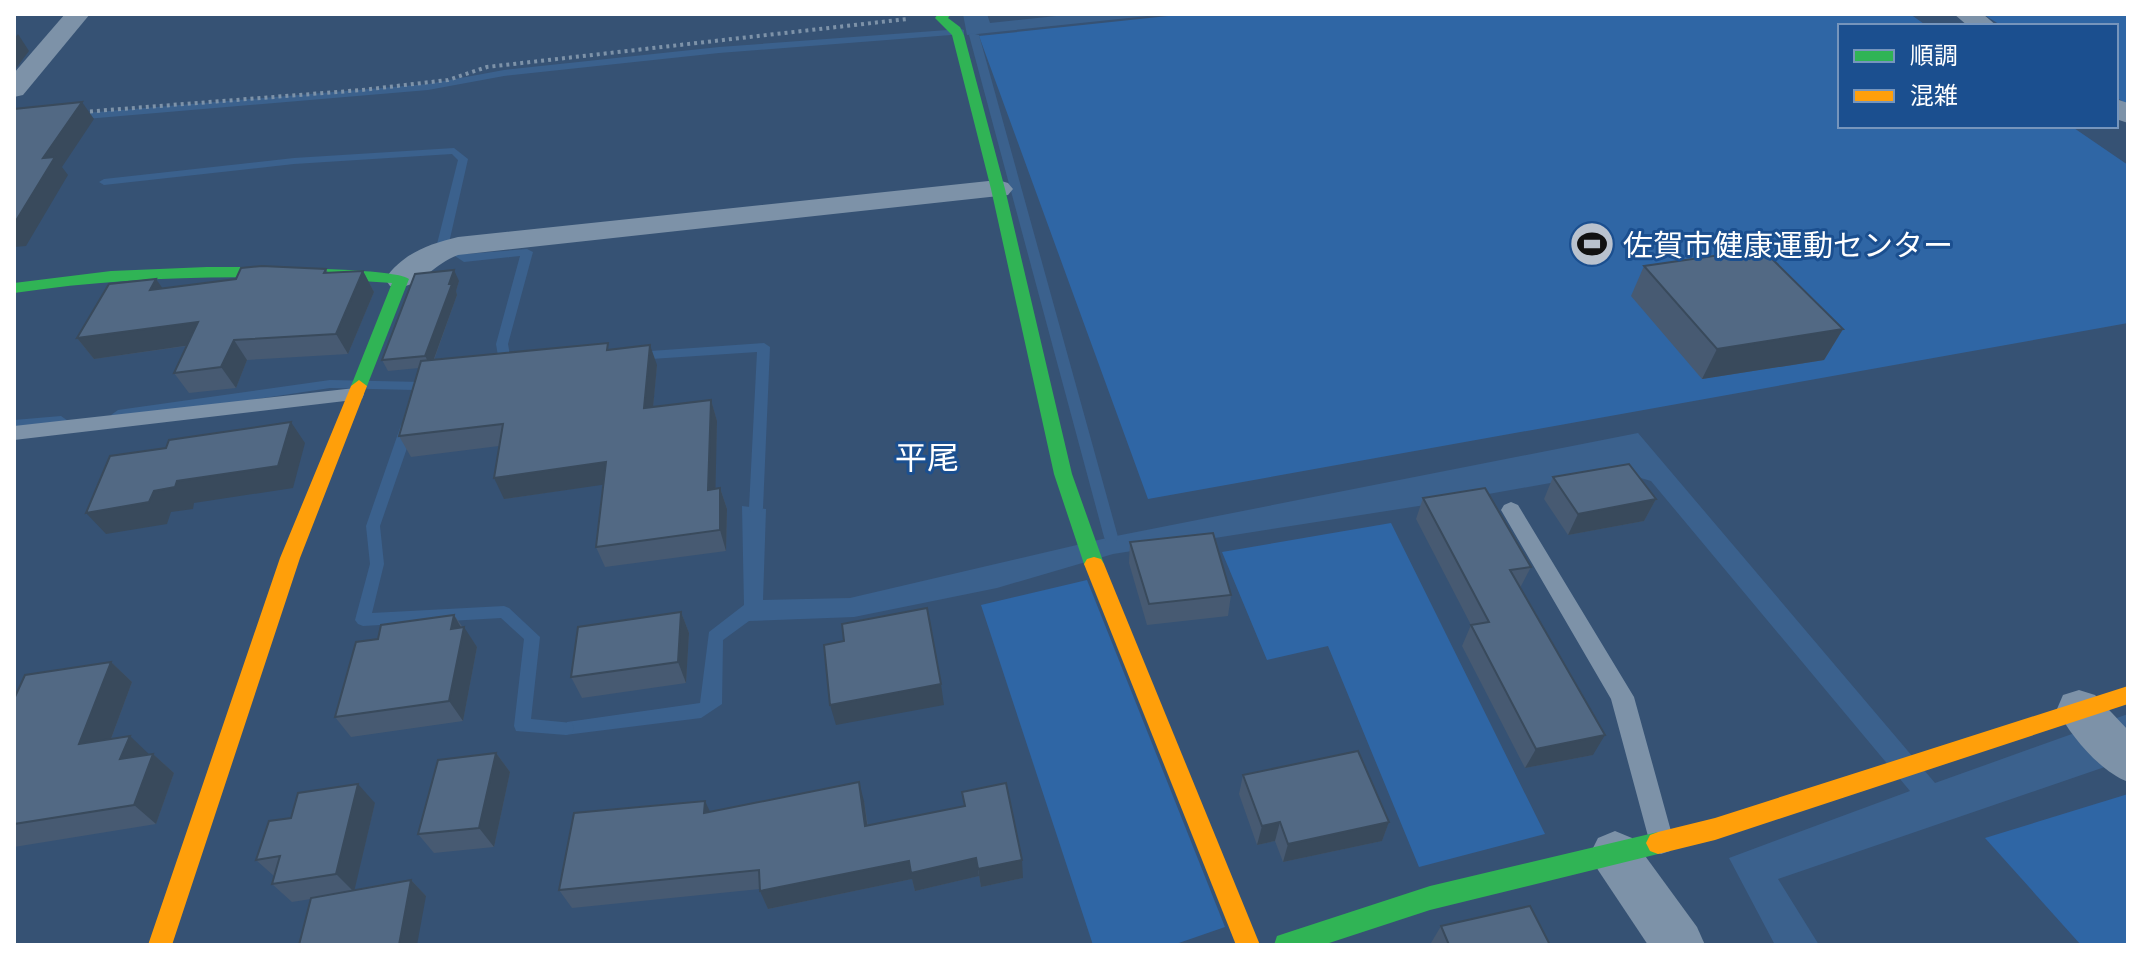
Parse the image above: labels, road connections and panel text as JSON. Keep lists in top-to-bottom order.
{
  "districts": ["平尾"],
  "places": {
    "sports": ["佐賀市健康運動センター"]
  },
  "legend": ["順調", "混雑"]
}
